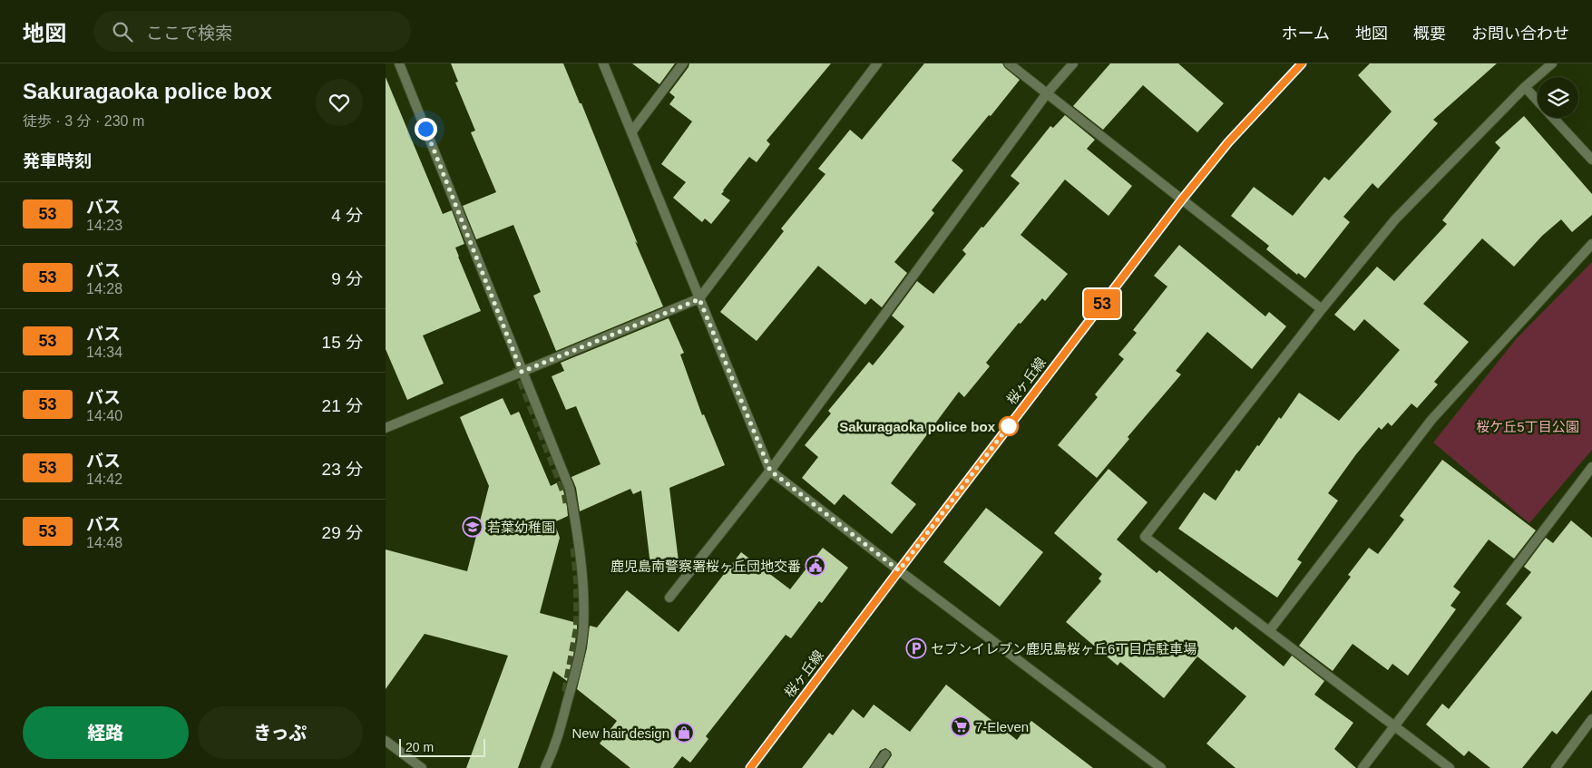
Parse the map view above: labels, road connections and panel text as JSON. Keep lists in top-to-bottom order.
{
  "streets": {
    "street": ["桜ヶ丘線"]
  },
  "parks": ["桜ケ丘5丁目公園"],
  "places": {
    "other": ["Sakuragaoka police box"],
    "school or university": ["若葉幼稚園"],
    "public building": ["鹿児島南警察署桜ヶ丘団地交番"],
    "parking": ["セブンイレブン鹿児島桜ヶ丘6丁目店駐車場"],
    "supermarket": ["7-Eleven"],
    "shop": ["New hair design"]
  },
  "lines": ["bus line 53"],
  "scale_bar": "20 m",
  "page": {
    "header": "地図",
    "search": "ここで検索",
    "nav": [
      "ホーム",
      "地図",
      "概要",
      "お問い合わせ"
    ],
    "heading": [
      ["Sakuragaoka police box", "徒歩 · 3 分 · 230 m"],
      "発車時刻"
    ],
    "on_map": "53",
    "list": [
      {
        "mark": "53",
        "name": "バス",
        "note": "14:23",
        "value": "4 分"
      },
      {
        "mark": "53",
        "name": "バス",
        "note": "14:28",
        "value": "9 分"
      },
      {
        "mark": "53",
        "name": "バス",
        "note": "14:34",
        "value": "15 分"
      },
      {
        "mark": "53",
        "name": "バス",
        "note": "14:40",
        "value": "21 分"
      },
      {
        "mark": "53",
        "name": "バス",
        "note": "14:42",
        "value": "23 分"
      },
      {
        "mark": "53",
        "name": "バス",
        "note": "14:48",
        "value": "29 分"
      }
    ],
    "buttons": ["経路", "きっぷ"],
    "scale": "20 m"
  }
}
